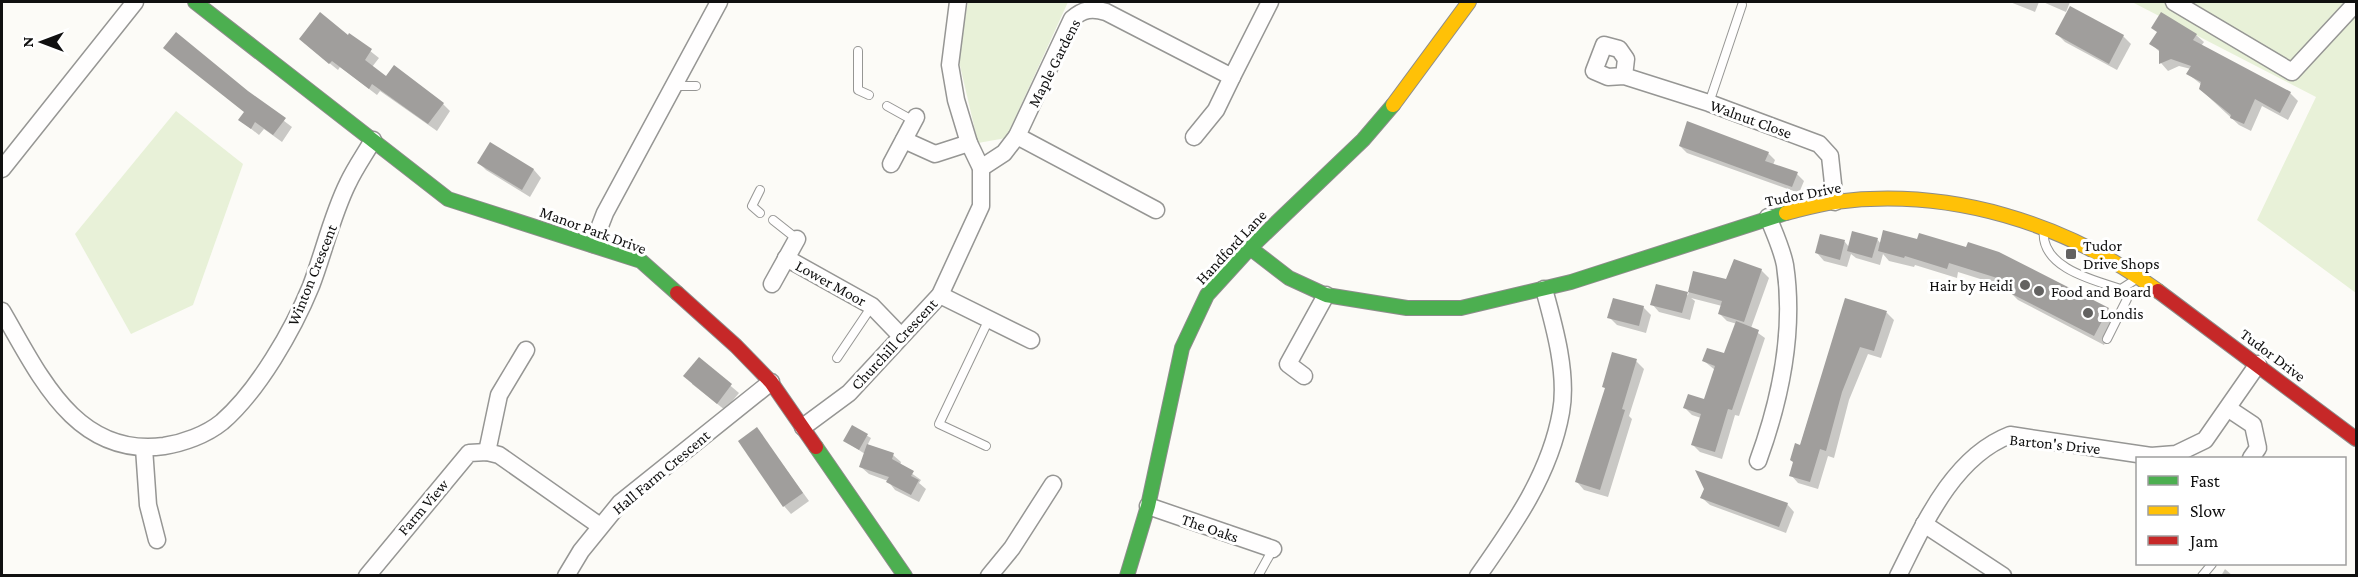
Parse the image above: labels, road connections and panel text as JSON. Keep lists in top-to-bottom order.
{
  "streets": {
    "street": [
      "Maple Gardens",
      "Walnut Close",
      "Tudor Drive",
      "Manor Park Drive",
      "Handford Lane",
      "Winton Crescent",
      "Lower Moor",
      "Churchill Crescent",
      "Barton's Drive",
      "Hall Farm Crescent",
      "Farm View",
      "The Oaks"
    ]
  },
  "crossings": [
    ["Maple Gardens", "Churchill Crescent"],
    ["Walnut Close", "Tudor Drive"],
    ["Tudor Drive", "Handford Lane"],
    ["Tudor Drive", "Barton's Drive"],
    ["Manor Park Drive", "Winton Crescent"],
    ["Manor Park Drive", "Churchill Crescent"],
    ["Manor Park Drive", "Hall Farm Crescent"],
    ["Handford Lane", "The Oaks"],
    ["Lower Moor", "Churchill Crescent"]
  ],
  "places": {
    "transit": ["Tudor Drive Shops"],
    "other": ["Hair by Heidi", "Food and Board", "Londis"]
  },
  "legend": ["Fast", "Slow", "Jam"],
  "north": "left"
}
